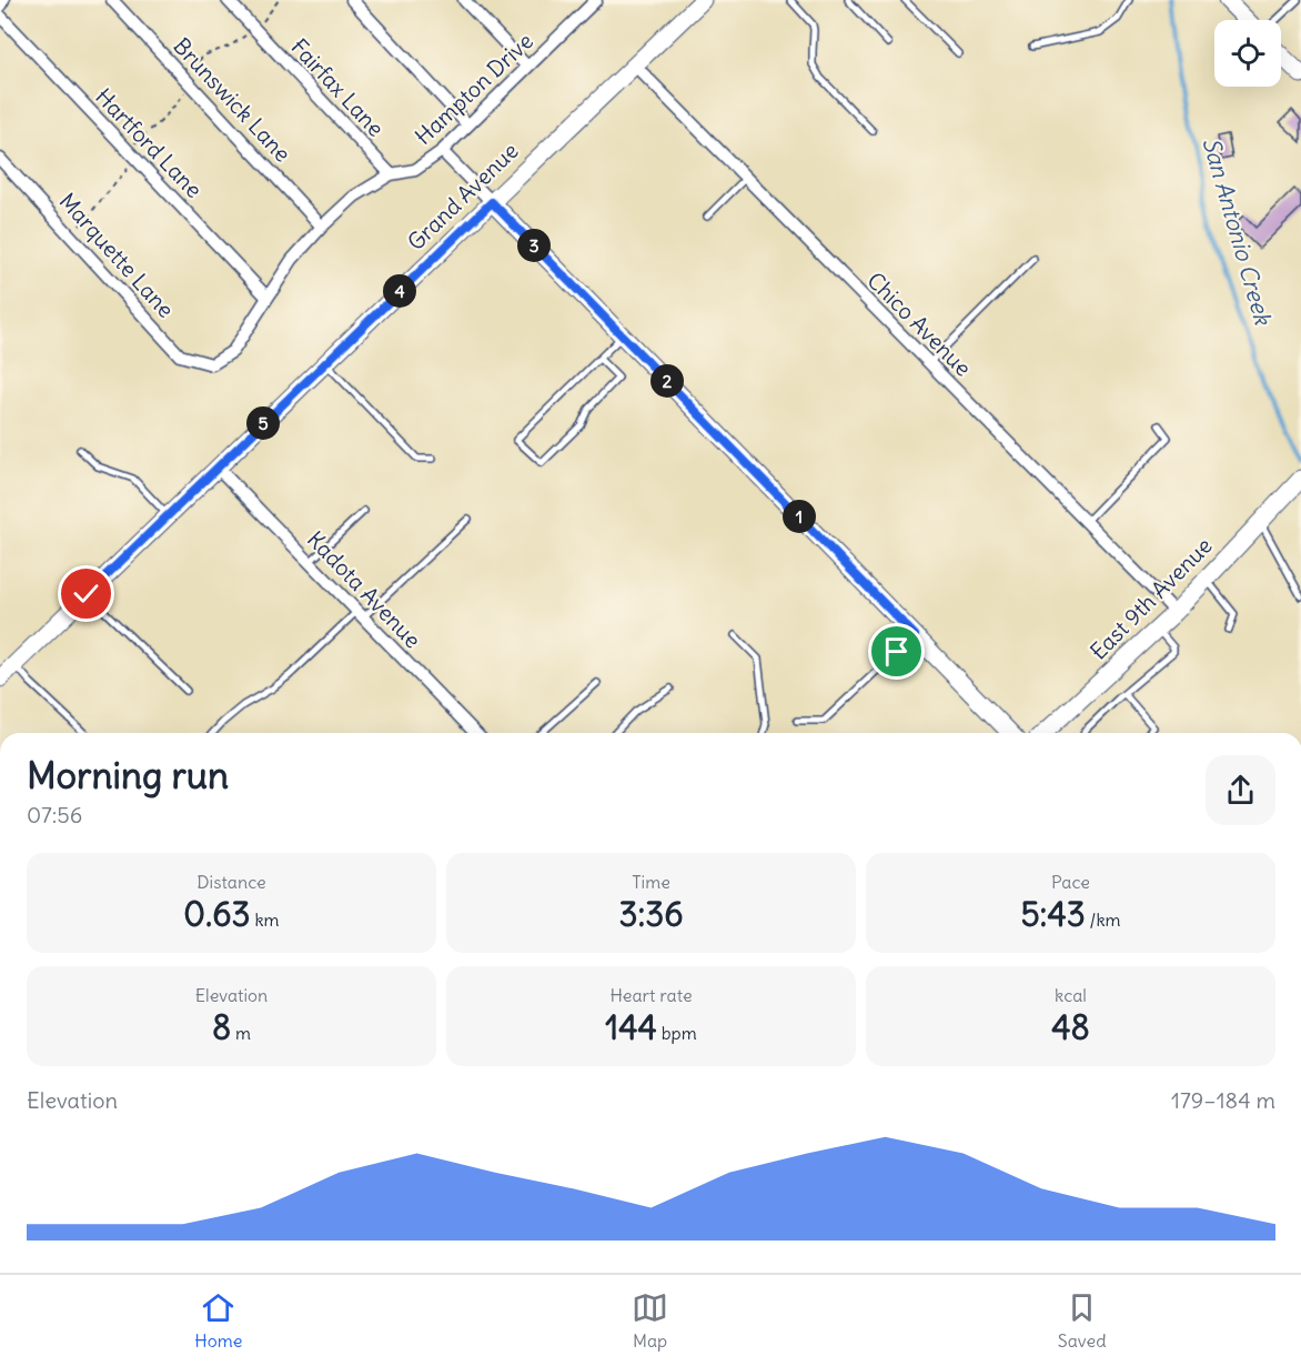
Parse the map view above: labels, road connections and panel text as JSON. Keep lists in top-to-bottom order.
{
  "streets": {
    "street": [
      "Fairfax Lane",
      "Hampton Drive",
      "Brunswick Lane",
      "Hartford Lane",
      "Grand Avenue",
      "Marquette Lane",
      "Chico Avenue",
      "Kadota Avenue",
      "East 9th Avenue"
    ]
  },
  "crossings": [
    ["Fairfax Lane", "Hampton Drive"],
    ["Hampton Drive", "Brunswick Lane"],
    ["Hampton Drive", "Hartford Lane"],
    ["Hampton Drive", "Marquette Lane"],
    ["Grand Avenue", "Chico Avenue"],
    ["Grand Avenue", "Kadota Avenue"],
    ["Chico Avenue", "East 9th Avenue"]
  ],
  "water": ["San Antonio Creek"],
  "page": {
    "pins": [
      "3",
      "4",
      "2",
      "5",
      "1"
    ],
    "heading": ["Morning run", "07:56"],
    "stats": [
      ["Distance", "0.63 km"],
      ["Time", "3:36"],
      ["Pace", "5:43 /km"],
      ["Elevation", "8 m"],
      ["Heart rate", "144 bpm"],
      ["kcal", "48"]
    ],
    "chart": ["Elevation", "179–184 m"],
    "tabs": ["Home", "Map", "Saved"]
  }
}
